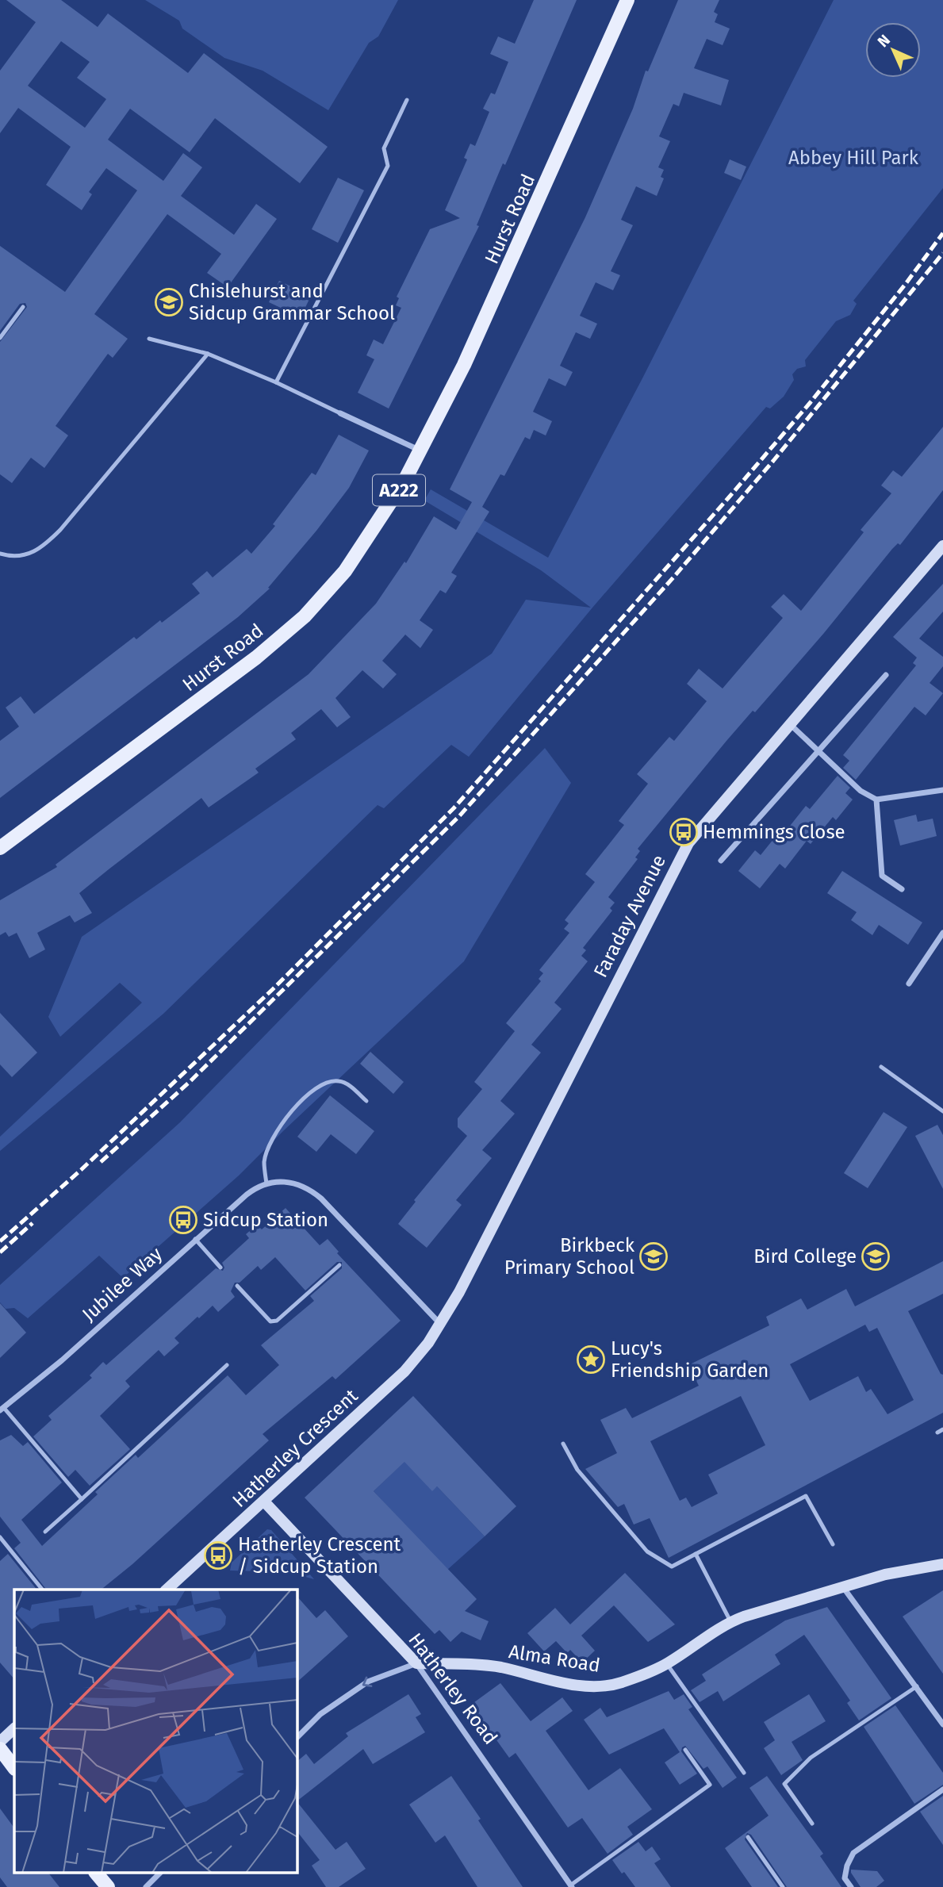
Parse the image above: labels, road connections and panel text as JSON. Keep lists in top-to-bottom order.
{
  "streets": {
    "main road": ["Hurst Road", "A222"],
    "street": [
      "Faraday Avenue",
      "Jubilee Way",
      "Hatherley Crescent",
      "Alma Road",
      "Hatherley Road"
    ]
  },
  "crossings": [
    ["Faraday Avenue", "Hatherley Crescent"],
    ["Hatherley Crescent", "Hatherley Road"],
    ["Alma Road", "Hatherley Road"]
  ],
  "parks": ["Abbey Hill Park"],
  "places": {
    "school or university": ["Chislehurst and Sidcup Grammar School", "Birkbeck Primary School", "Bird College"],
    "bus stop": ["Hemmings Close", "Sidcup Station", "Hatherley Crescent / Sidcup Station"],
    "place": ["Lucy's Friendship Garden"]
  },
  "north": "top left"
}
